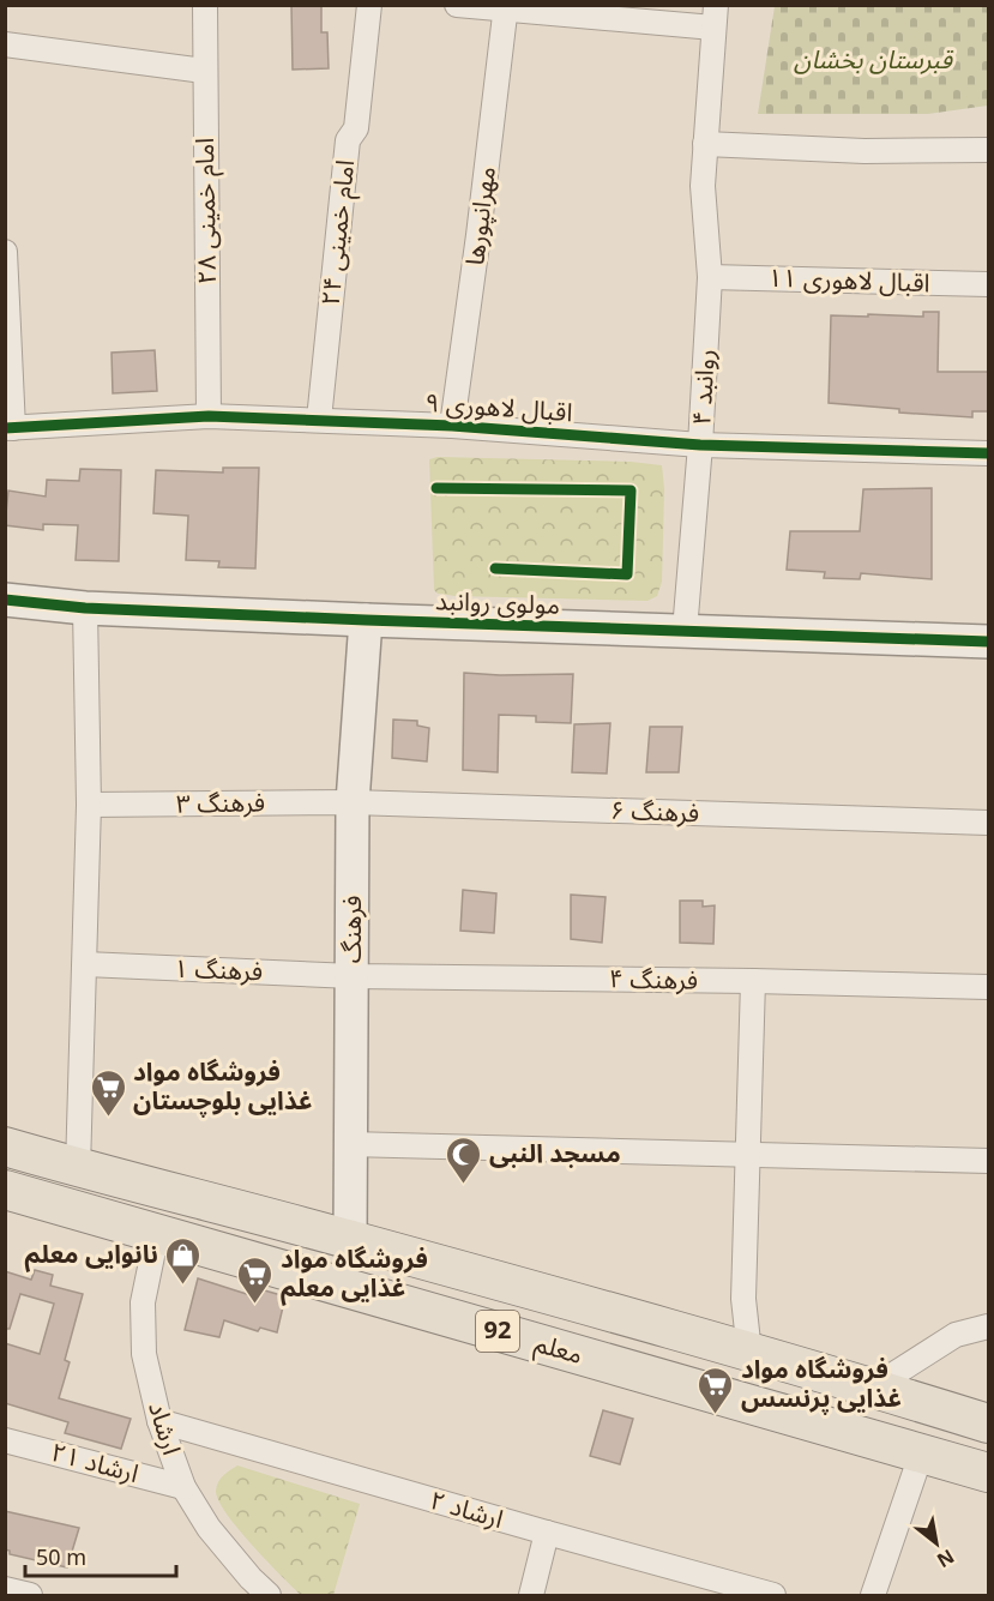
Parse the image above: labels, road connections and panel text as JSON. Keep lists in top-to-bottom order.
{
  "streets": {
    "main road": ["92", "معلم"],
    "street": [
      "امام خمینی ۲۸",
      "مهرانپورها",
      "امام خمینی ۲۴",
      "اقبال لاهوری ۱۱",
      "روانبد ۴",
      "اقبال لاهوری ۹",
      "مولوی روانبد",
      "فرهنگ ۳",
      "فرهنگ ۶",
      "فرهنگ",
      "فرهنگ ۱",
      "فرهنگ ۴",
      "ارشاد",
      "ارشاد ۲۱",
      "ارشاد ۲"
    ]
  },
  "crossings": [
    ["امام خمینی ۲۸", "اقبال لاهوری ۹"],
    ["مهرانپورها", "اقبال لاهوری ۹"],
    ["امام خمینی ۲۴", "اقبال لاهوری ۹"],
    ["اقبال لاهوری ۱۱", "روانبد ۴"],
    ["روانبد ۴", "اقبال لاهوری ۹"],
    ["روانبد ۴", "مولوی روانبد"],
    ["مولوی روانبد", "فرهنگ"],
    ["فرهنگ ۳", "فرهنگ ۶"],
    ["فرهنگ ۳", "فرهنگ"],
    ["فرهنگ ۶", "فرهنگ"],
    ["فرهنگ", "فرهنگ ۱"],
    ["فرهنگ", "فرهنگ ۴"],
    ["فرهنگ", "معلم"],
    ["فرهنگ ۱", "فرهنگ ۴"],
    ["معلم", "ارشاد"],
    ["ارشاد", "ارشاد ۲۱"],
    ["ارشاد", "ارشاد ۲"]
  ],
  "parks": ["قبرستان بخشان"],
  "places": {
    "supermarket": ["فروشگاه مواد غذایی بلوچستان", "فروشگاه مواد غذایی معلم", "فروشگاه مواد غذایی پرنسس"],
    "mosque": ["مسجد النبی"],
    "shop": ["نانوایی معلم"]
  },
  "scale_bar": "50 m",
  "north": "bottom right"
}
